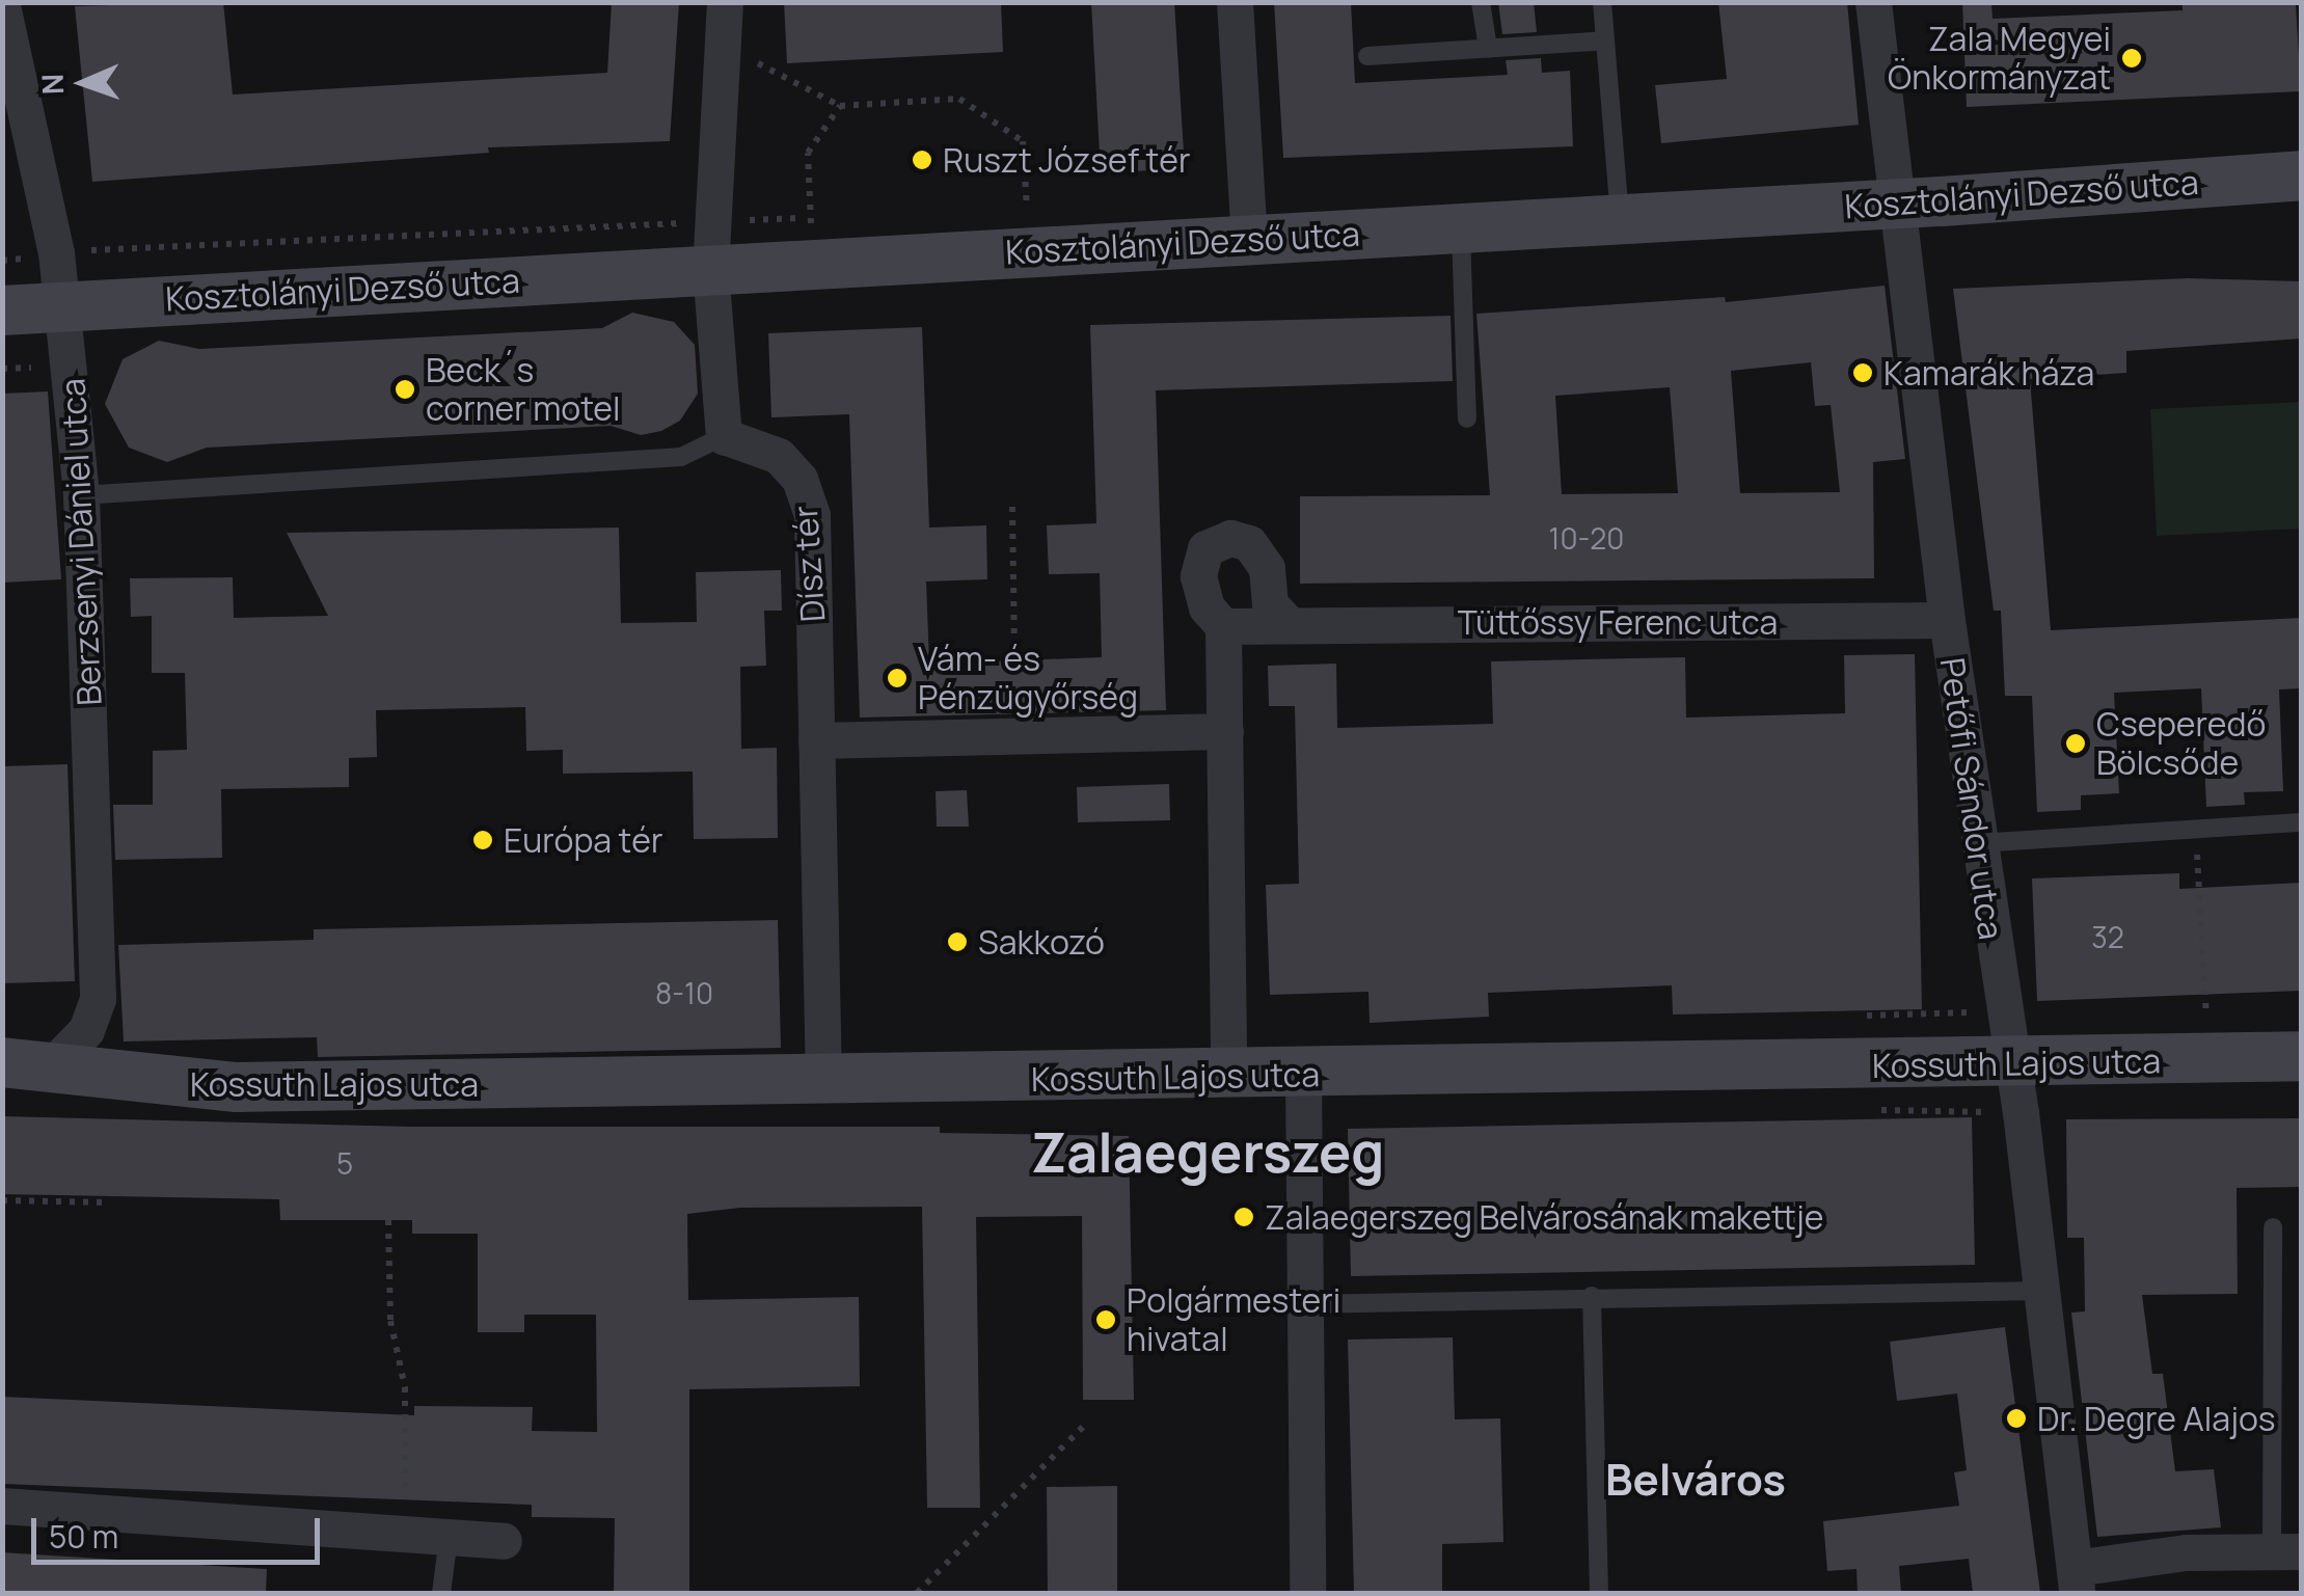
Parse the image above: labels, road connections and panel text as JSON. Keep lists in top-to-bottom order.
{
  "streets": {
    "main road": ["Kosztolányi Dezső utca", "Kossuth Lajos utca"],
    "street": [
      "Berzsenyi Dániel utca",
      "Dísz tér",
      "Tüttőssy Ferenc utca",
      "Petőfi Sándor utca"
    ]
  },
  "crossings": [
    ["Kosztolányi Dezső utca", "Berzsenyi Dániel utca"],
    ["Kosztolányi Dezső utca", "Petőfi Sándor utca"],
    ["Berzsenyi Dániel utca", "Kossuth Lajos utca"],
    ["Dísz tér", "Kossuth Lajos utca"],
    ["Tüttőssy Ferenc utca", "Petőfi Sándor utca"],
    ["Petőfi Sándor utca", "Kossuth Lajos utca"]
  ],
  "districts": ["Zalaegerszeg", "Belváros"],
  "places": [
    "Zala Megyei Önkormányzat",
    "Ruszt József tér",
    "Kamarák háza",
    "Beck´s corner motel",
    "Vám- és Pénzügyőrség",
    "Cseperedő Bölcsőde",
    "Európa tér",
    "Sakkozó",
    "Zalaegerszeg Belvárosának makettje",
    "Polgármesteri hivatal",
    "Dr. Degre Alajos"
  ],
  "house_numbers": [
    "10-20",
    "32",
    "8-10",
    "5"
  ],
  "scale_bar": "50 m",
  "north": "left"
}
